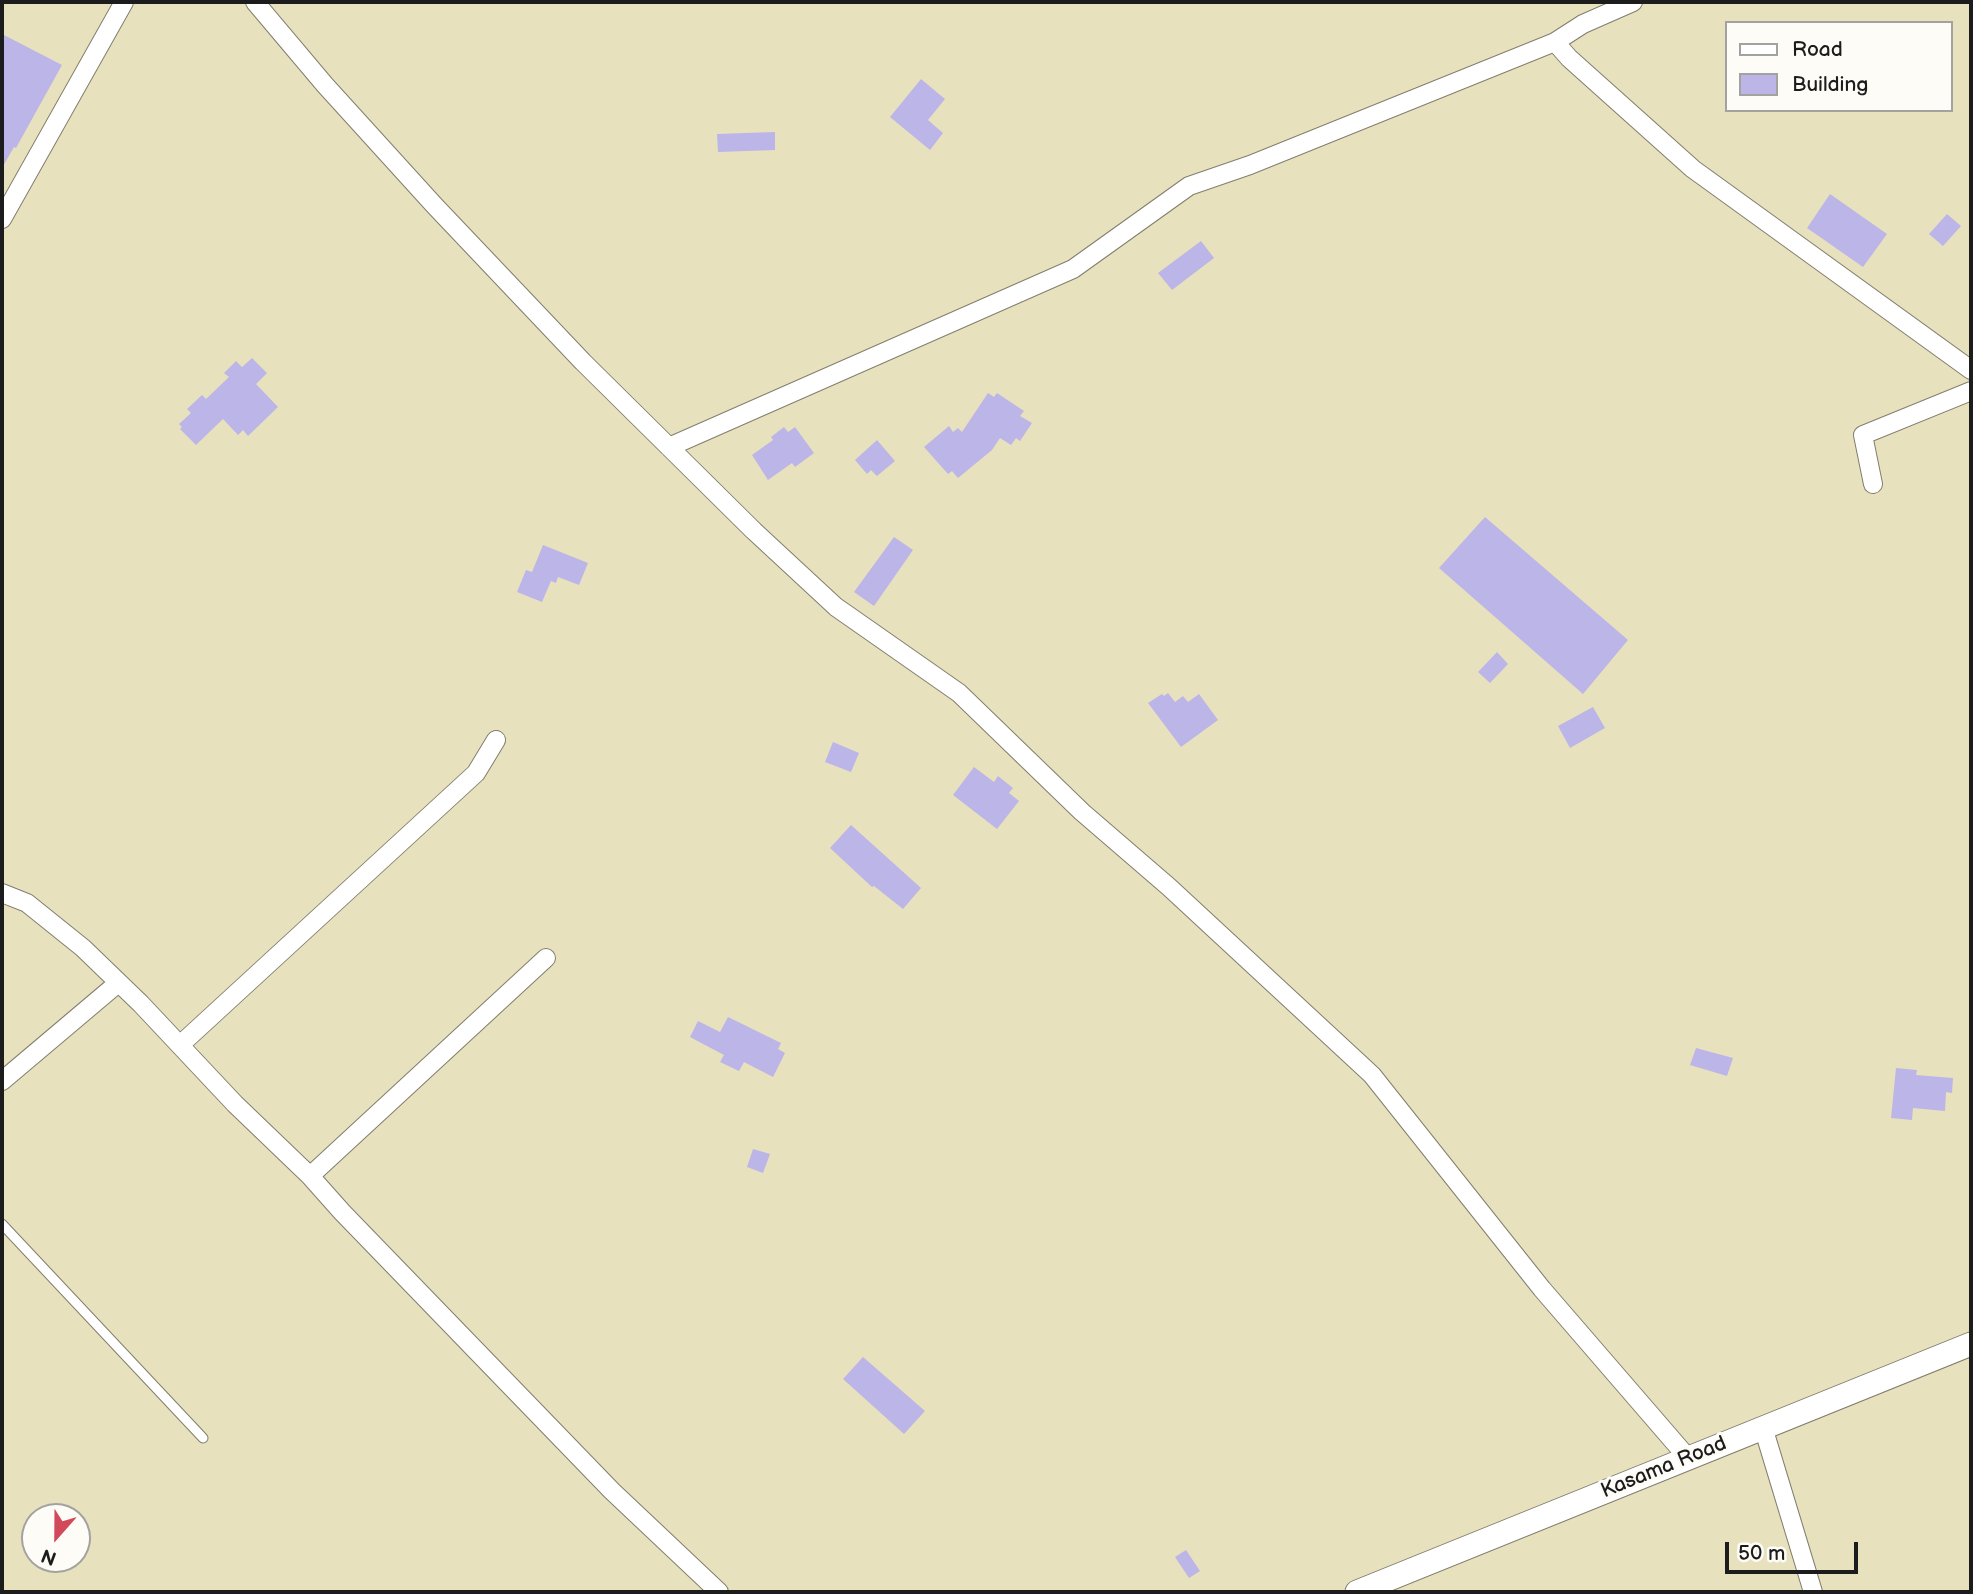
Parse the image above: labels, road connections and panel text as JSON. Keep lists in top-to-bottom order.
{
  "streets": {
    "street": ["Kasama Road"]
  },
  "legend": ["Road", "Building"],
  "scale_bar": "50 m",
  "north": "bottom"
}
